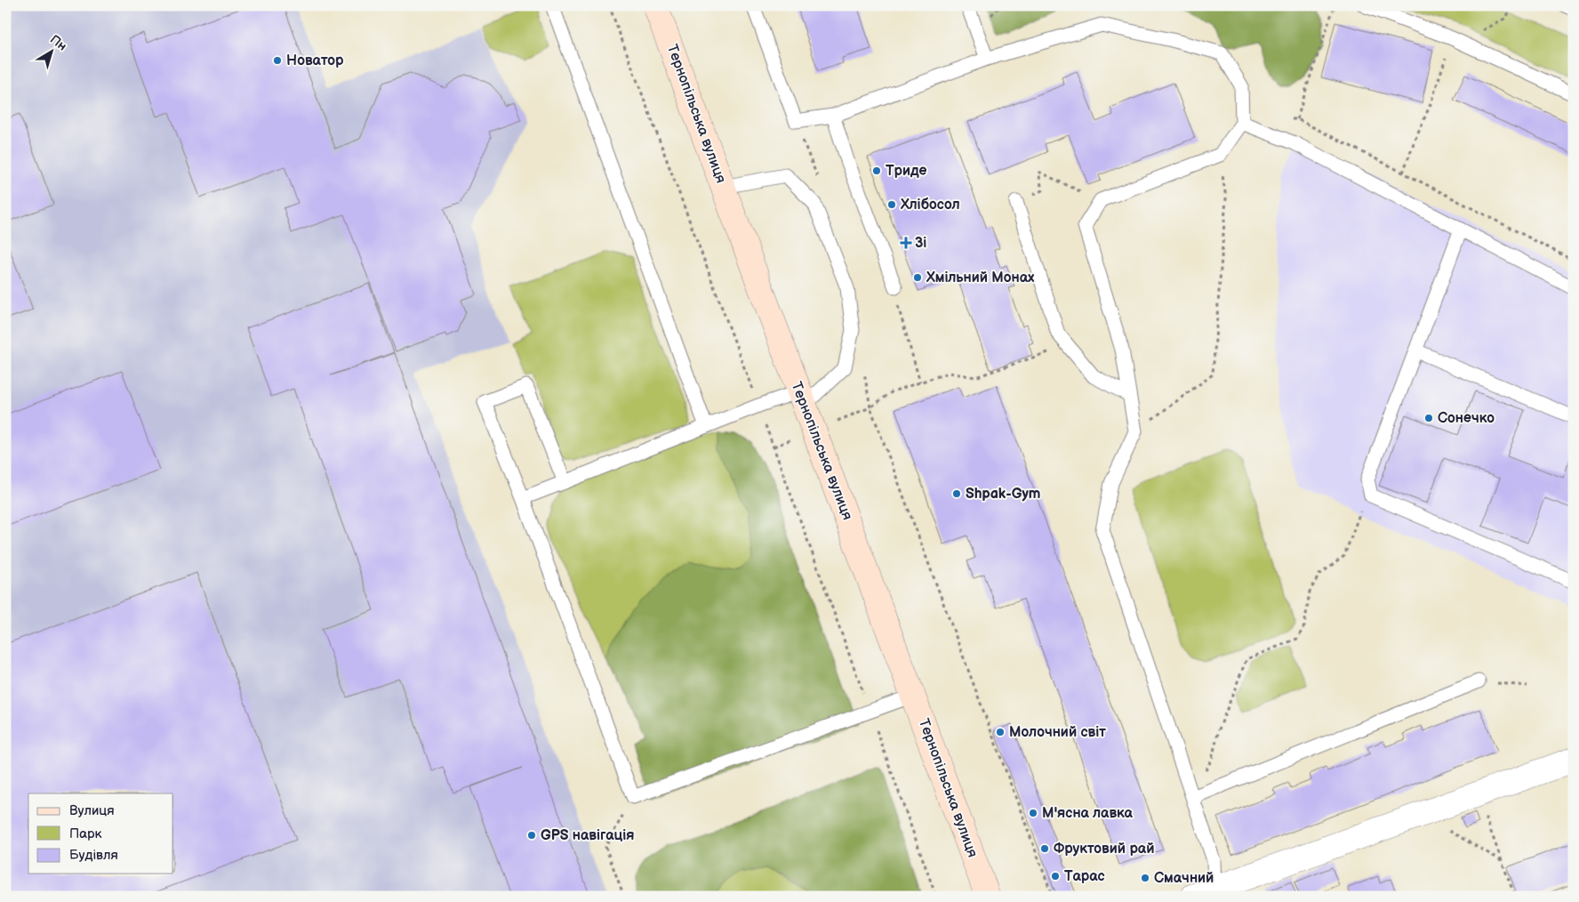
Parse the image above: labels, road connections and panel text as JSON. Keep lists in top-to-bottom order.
{
  "streets": {
    "main road": ["Тернопільська вулиця"]
  },
  "places": {
    "other": [
      "Новатор",
      "Триде",
      "Хлібосол",
      "Хмільний Монах",
      "Сонечко",
      "Shpak-Gym",
      "Молочний світ",
      "М'ясна лавка",
      "GPS навігація",
      "Фруктовий рай",
      "Тарас",
      "Смачний"
    ],
    "health": ["3і"]
  },
  "legend": ["Вулиця", "Парк", "Будівля"],
  "north": "top right"
}
